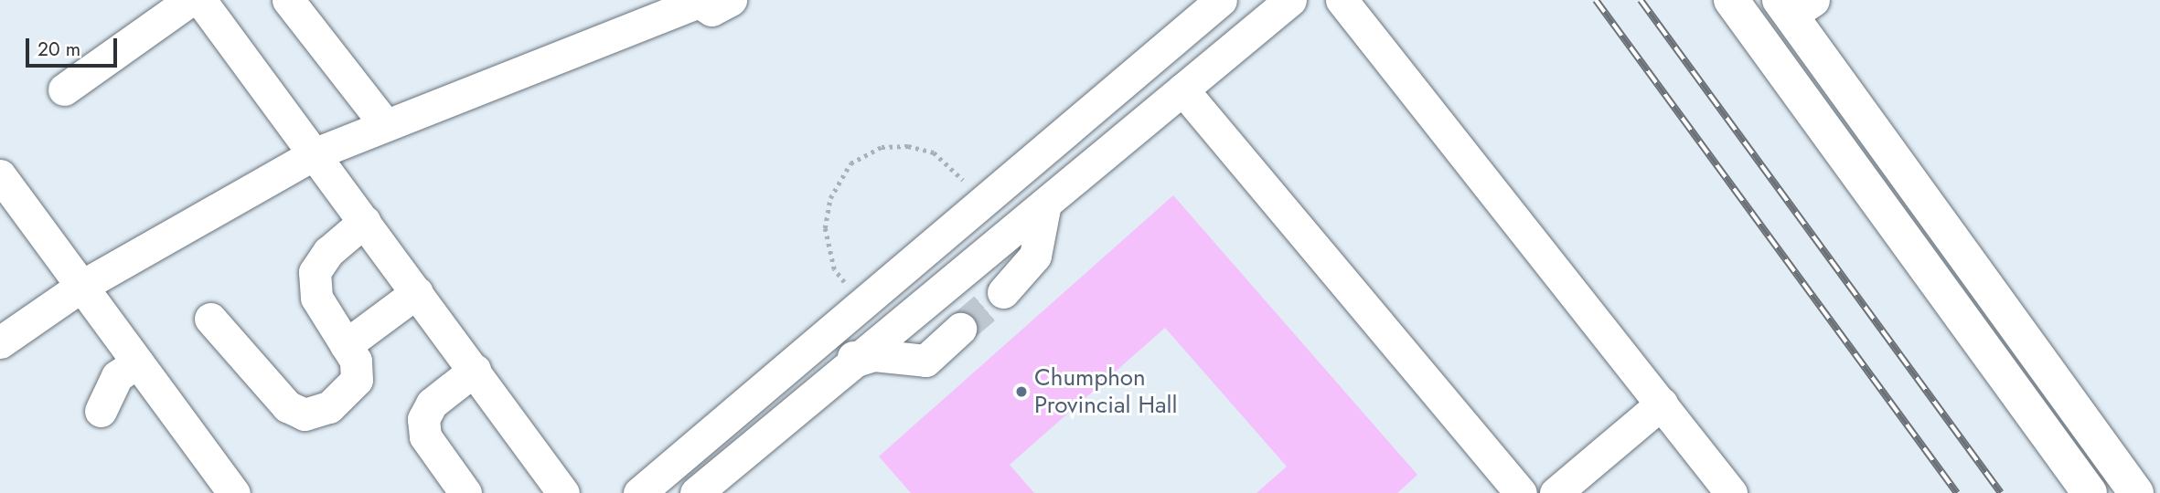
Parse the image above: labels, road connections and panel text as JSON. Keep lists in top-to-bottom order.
{
  "places": ["Chumphon Provincial Hall"],
  "scale_bar": "20 m"
}
